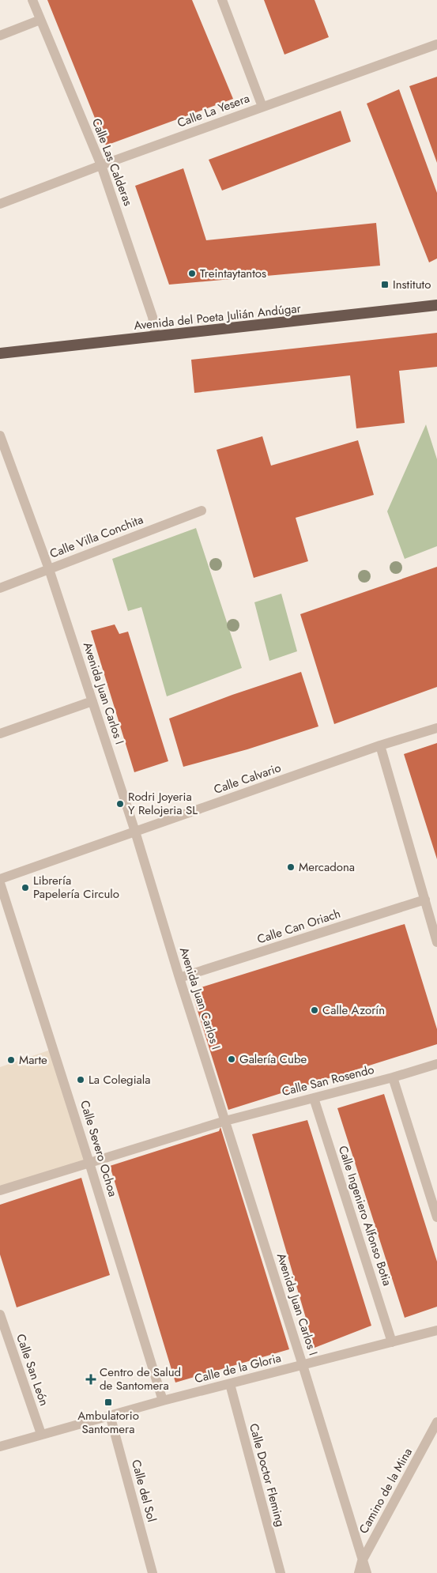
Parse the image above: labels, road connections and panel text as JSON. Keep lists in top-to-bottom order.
{
  "streets": {
    "highway": ["Avenida del Poeta Julián Andúgar"],
    "street": [
      "Calle La Yesera",
      "Calle Las Calderas",
      "Calle Villa Conchita",
      "Avenida Juan Carlos I",
      "Calle Calvario",
      "Calle Can Oriach",
      "Calle San Rosendo",
      "Calle Severo Ochoa",
      "Calle Ingeniero Alfonso Botia",
      "Calle de la Gloria",
      "Calle San León",
      "Calle Doctor Fleming",
      "Calle del Sol",
      "Camino de la Mina"
    ]
  },
  "crossings": [
    ["Calle La Yesera", "Calle Las Calderas"],
    ["Calle Las Calderas", "Avenida del Poeta Julián Andúgar"],
    ["Calle Villa Conchita", "Avenida Juan Carlos I"],
    ["Avenida Juan Carlos I", "Calle Calvario"],
    ["Avenida Juan Carlos I", "Calle Can Oriach"],
    ["Avenida Juan Carlos I", "Calle San Rosendo"],
    ["Avenida Juan Carlos I", "Calle de la Gloria"],
    ["Avenida Juan Carlos I", "Camino de la Mina"],
    ["Calle San Rosendo", "Calle Severo Ochoa"],
    ["Calle San Rosendo", "Calle Ingeniero Alfonso Botia"],
    ["Calle Severo Ochoa", "Calle de la Gloria"],
    ["Calle Ingeniero Alfonso Botia", "Calle de la Gloria"],
    ["Calle de la Gloria", "Calle San León"],
    ["Calle de la Gloria", "Calle Doctor Fleming"],
    ["Calle de la Gloria", "Calle del Sol"]
  ],
  "places": {
    "other": [
      "Treintaytantos",
      "Rodri Joyeria Y Relojeria SL",
      "Mercadona",
      "Librería Papelería Circulo",
      "Calle Azorín",
      "Galería Cube",
      "Marte",
      "La Colegiala"
    ],
    "transit": ["Instituto", "Ambulatorio Santomera"],
    "health": ["Centro de Salud de Santomera"]
  }
}
